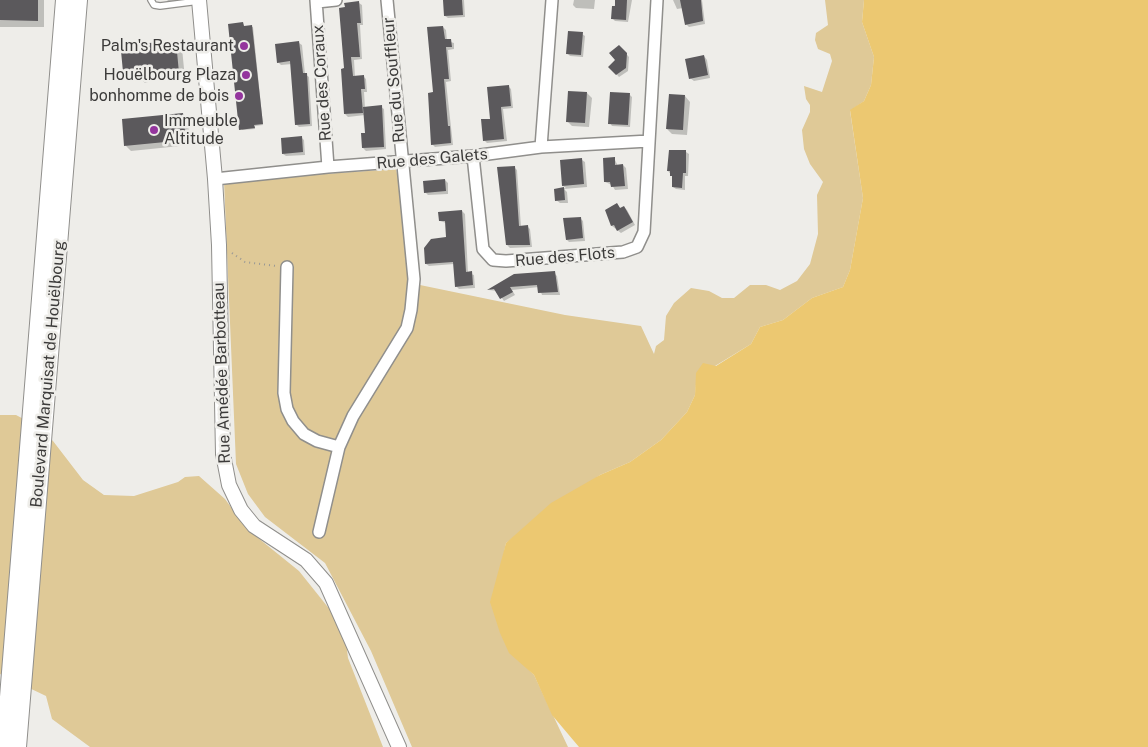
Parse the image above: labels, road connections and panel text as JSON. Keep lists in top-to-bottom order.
{
  "streets": {
    "main road": ["Boulevard Marquisat de Houëlbourg"],
    "street": [
      "Rue du Souffleur",
      "Rue des Coraux",
      "Rue des Galets",
      "Rue des Flots",
      "Rue Amédée Barbotteau"
    ]
  },
  "crossings": [
    ["Rue du Souffleur", "Rue des Galets"],
    ["Rue des Coraux", "Rue des Galets"],
    ["Rue des Galets", "Rue des Flots"],
    ["Rue des Galets", "Rue Amédée Barbotteau"]
  ],
  "places": [
    "Palm's Restaurant",
    "Houëlbourg Plaza",
    "bonhomme de bois",
    "Immeuble Altitude"
  ]
}
